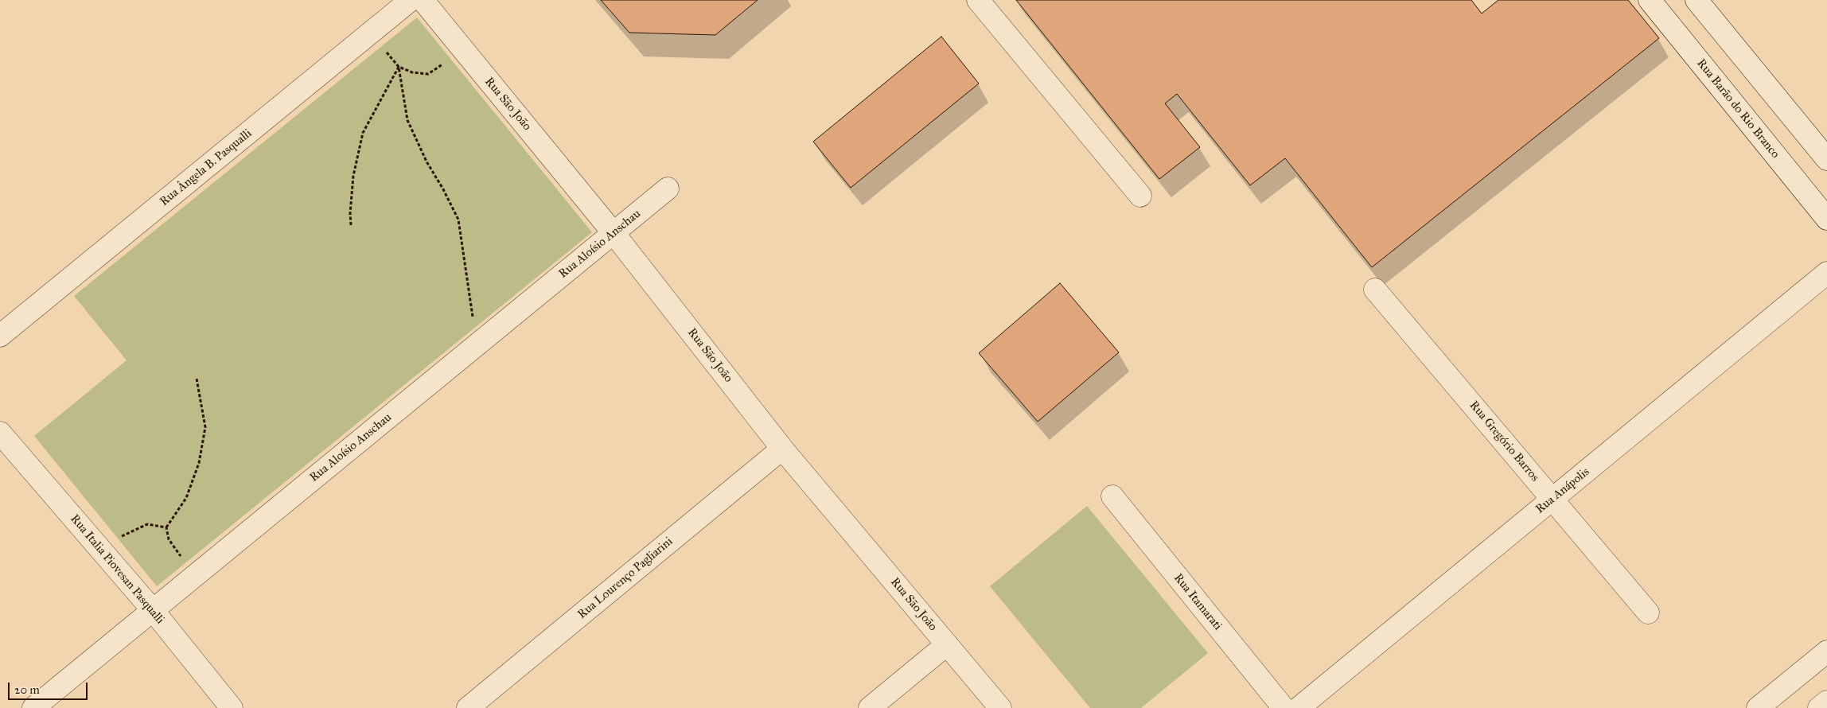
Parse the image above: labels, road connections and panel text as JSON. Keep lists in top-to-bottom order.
{
  "streets": {
    "street": [
      "Rua São João",
      "Rua Barão do Rio Branco",
      "Rua Ângela B. Pasqualli",
      "Rua Aloísio Anschau",
      "Rua Gregório Barros",
      "Rua Anápolis",
      "Rua Italia Piovesan Pasqualli",
      "Rua Lourenço Pagliarini",
      "Rua Itamarati"
    ]
  },
  "crossings": [
    ["Rua São João", "Rua Aloísio Anschau"],
    ["Rua São João", "Rua Lourenço Pagliarini"],
    ["Rua Aloísio Anschau", "Rua Italia Piovesan Pasqualli"],
    ["Rua Gregório Barros", "Rua Anápolis"]
  ],
  "scale_bar": "20 m"
}
